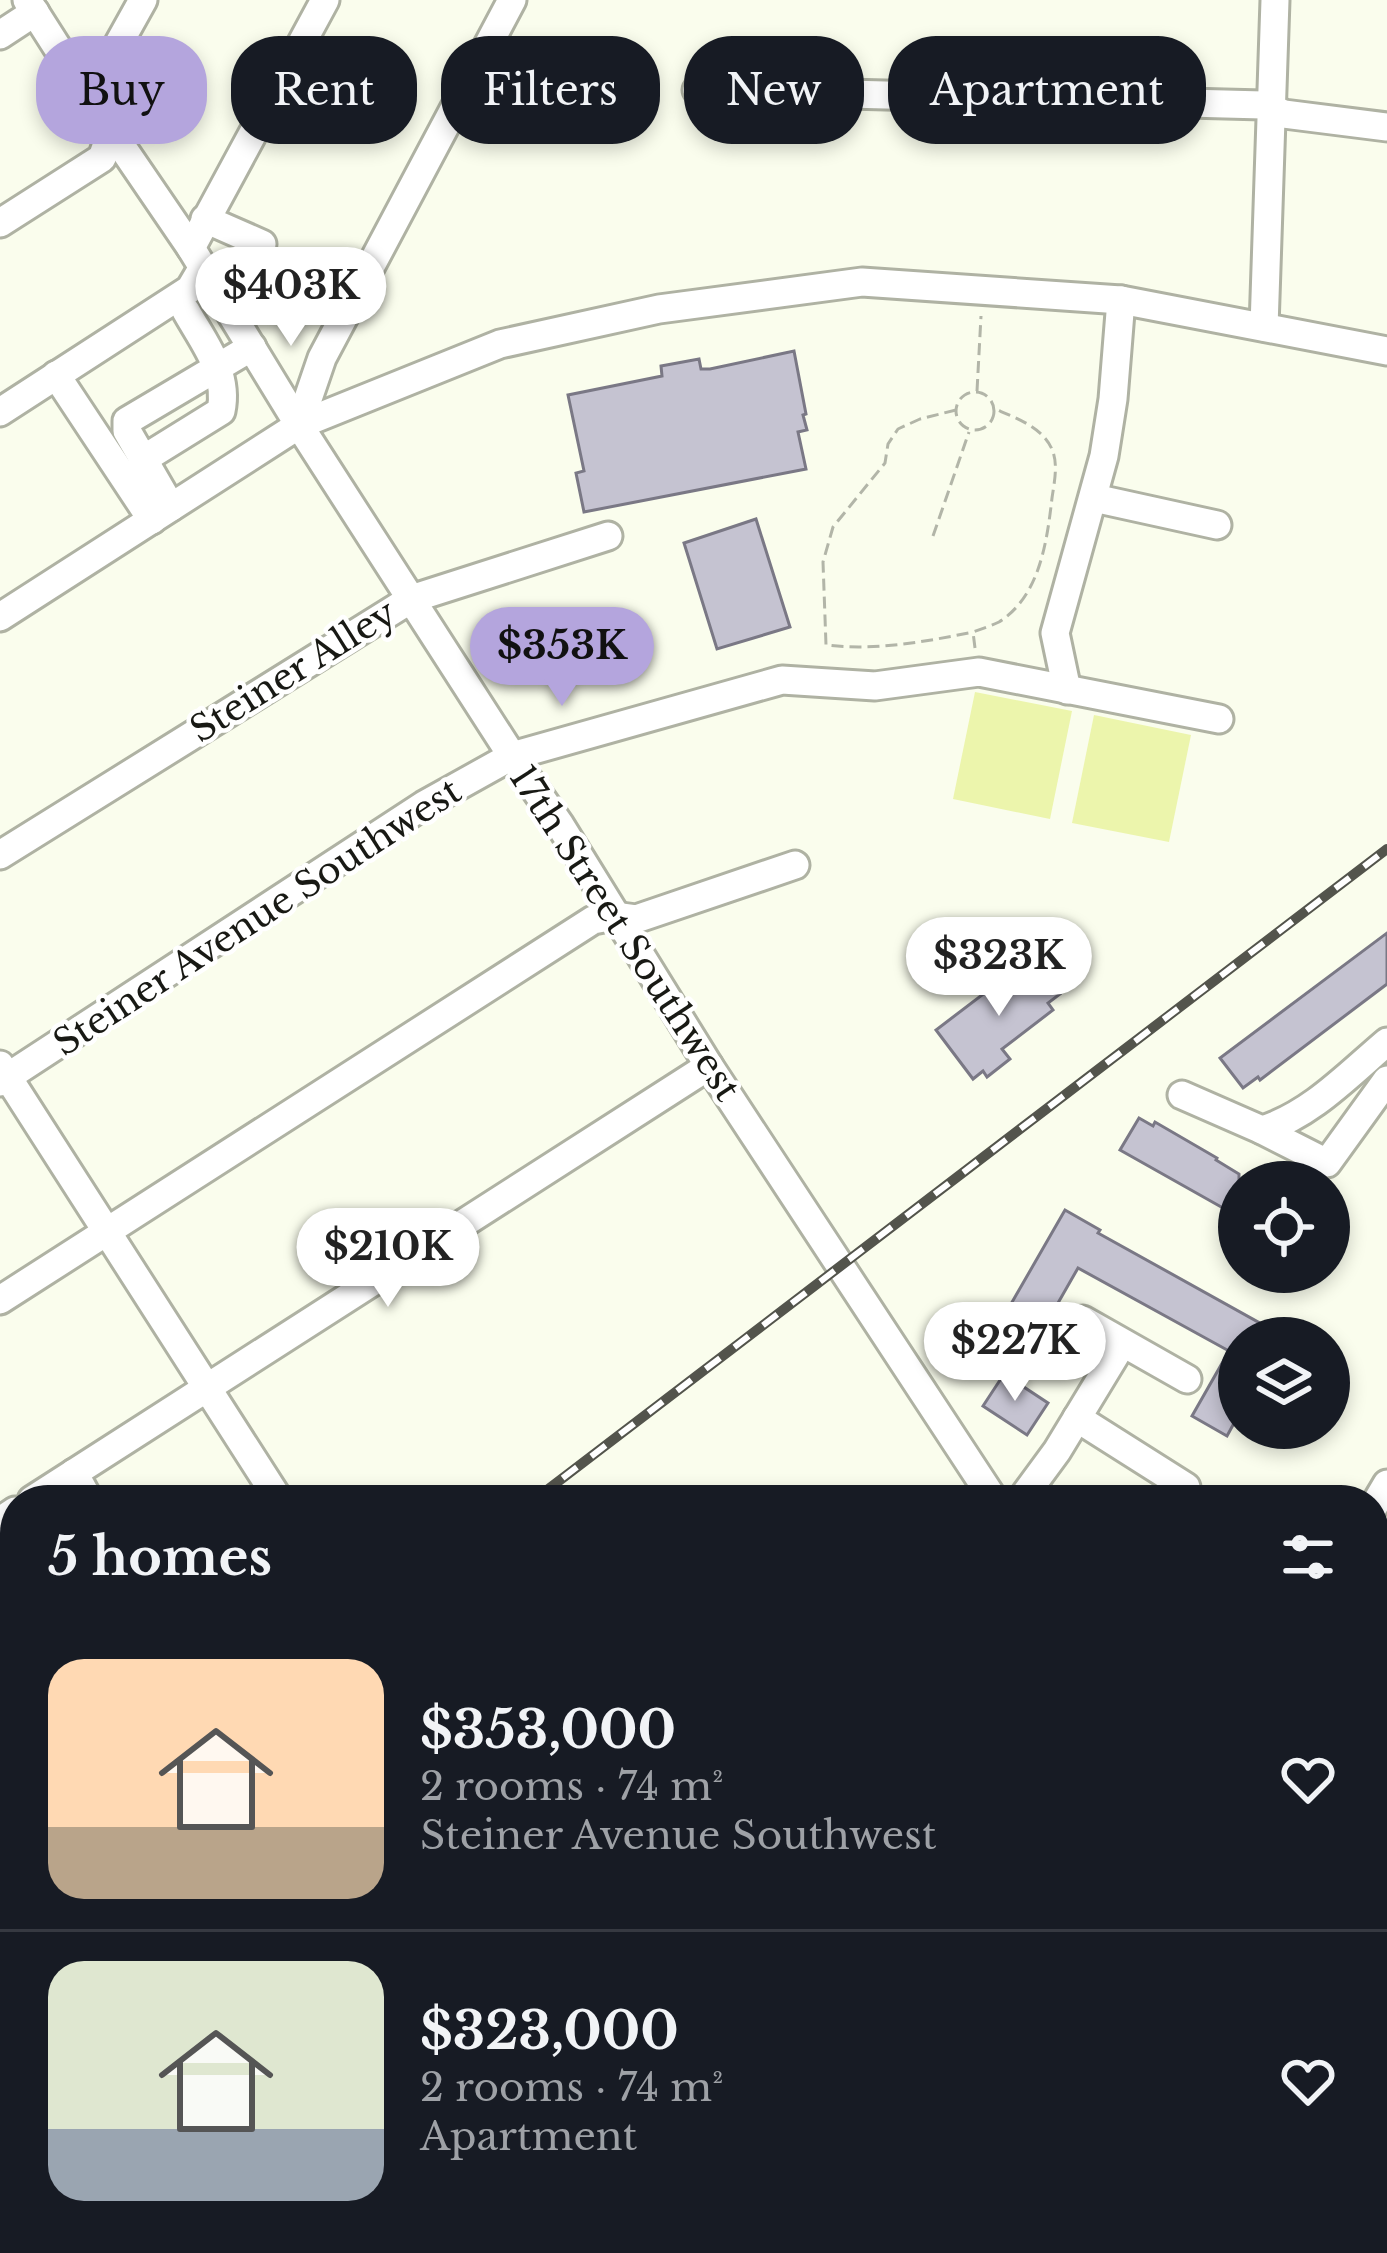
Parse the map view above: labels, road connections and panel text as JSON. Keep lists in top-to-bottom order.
{
  "streets": {
    "street": ["Steiner Alley", "Steiner Avenue Southwest", "17th Street Southwest"]
  },
  "crossings": [
    ["Steiner Alley", "17th Street Southwest"],
    ["Steiner Avenue Southwest", "17th Street Southwest"]
  ],
  "page": {
    "chip": [
      "Buy",
      "Rent",
      "Filters",
      "New",
      "Apartment"
    ],
    "price": [
      "$403K",
      "$353K",
      "$323K",
      "$210K",
      "$227K"
    ],
    "heading": "5 homes",
    "list": [
      {
        "name": "$353,000",
        "note": "2 rooms · 74 m² · Steiner Avenue Southwest"
      },
      {
        "name": "$323,000",
        "note": "2 rooms · 74 m² · Apartment"
      }
    ]
  }
}
